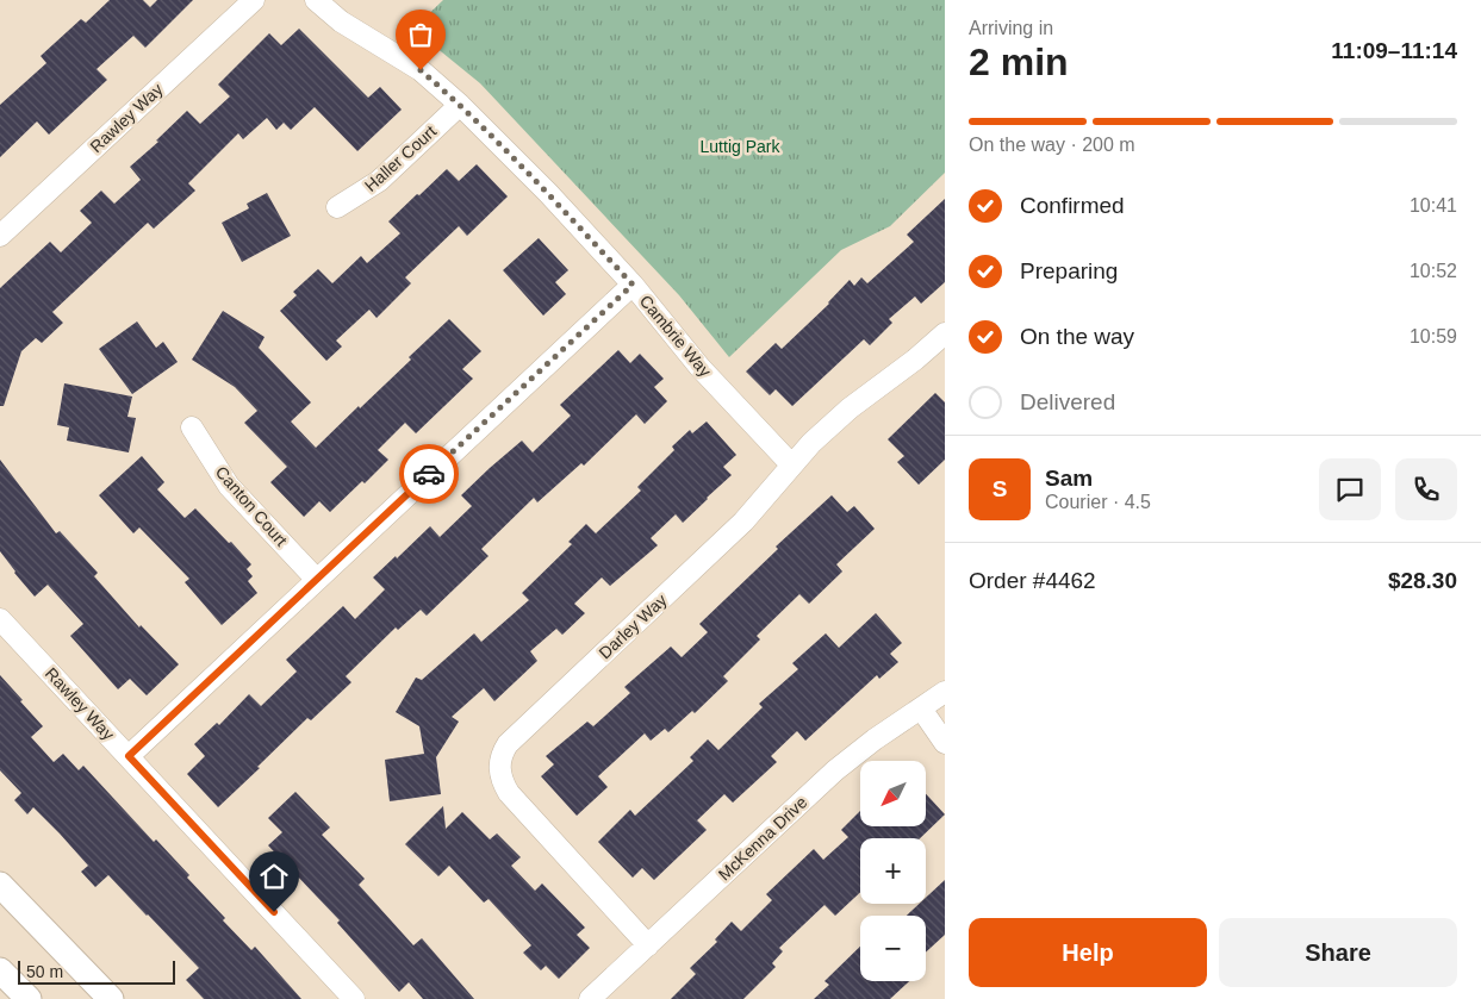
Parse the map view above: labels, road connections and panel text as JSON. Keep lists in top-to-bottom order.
{
  "streets": {
    "street": [
      "Rawley Way",
      "Haller Court",
      "Cambrie Way",
      "Canton Court",
      "Darley Way",
      "McKenna Drive"
    ]
  },
  "crossings": [
    ["Haller Court", "Cambrie Way"],
    ["Cambrie Way", "Darley Way"],
    ["Darley Way", "McKenna Drive"]
  ],
  "parks": ["Luttig Park"],
  "scale_bar": "50 m",
  "north": "bottom left",
  "page": {
    "heading": ["2 min", "Arriving in", "11:09–11:14"],
    "panel": [
      "Sam",
      "Courier · 4.5",
      "Order #4462",
      "$28.30"
    ],
    "bar": "On the way · 200 m",
    "list": [
      ["Confirmed", "10:41"],
      ["Preparing", "10:52"],
      ["On the way", "10:59"],
      "Delivered"
    ],
    "round": "S",
    "map_buttons": ["+", "−"],
    "buttons": ["Help", "Share"],
    "scale": "50 m"
  }
}
